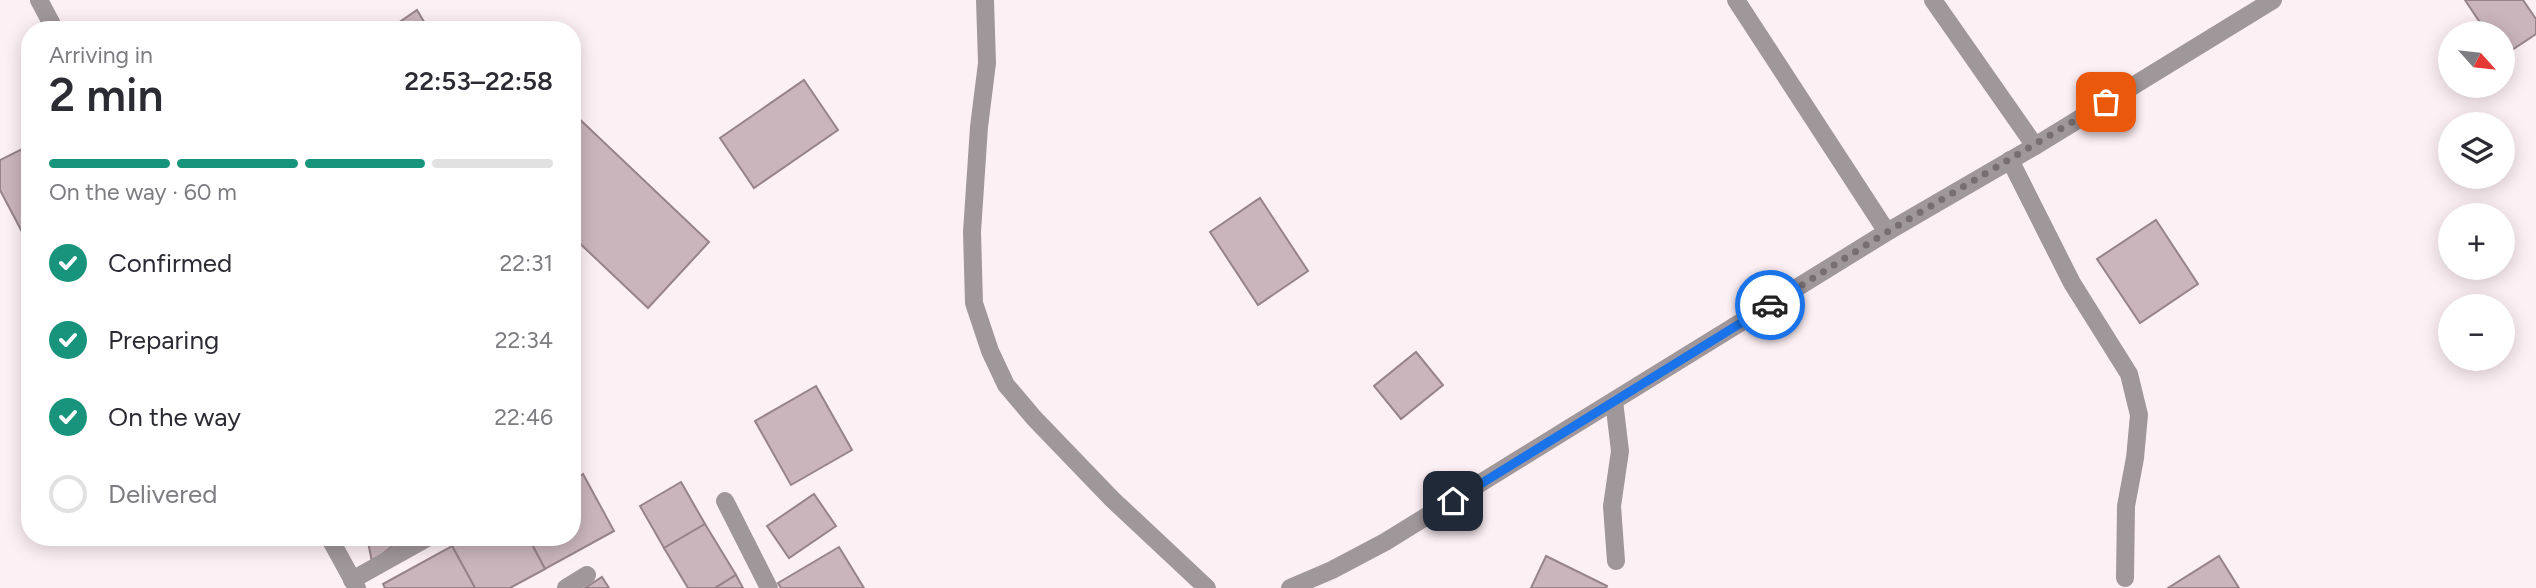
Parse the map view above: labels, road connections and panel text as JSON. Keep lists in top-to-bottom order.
{
  "north": "bottom right",
  "page": {
    "map_buttons": ["+", "−"],
    "heading": ["2 min", "Arriving in", "22:53–22:58"],
    "bar": "On the way · 60 m",
    "list": [
      ["Confirmed", "22:31"],
      ["Preparing", "22:34"],
      ["On the way", "22:46"],
      "Delivered"
    ]
  }
}
